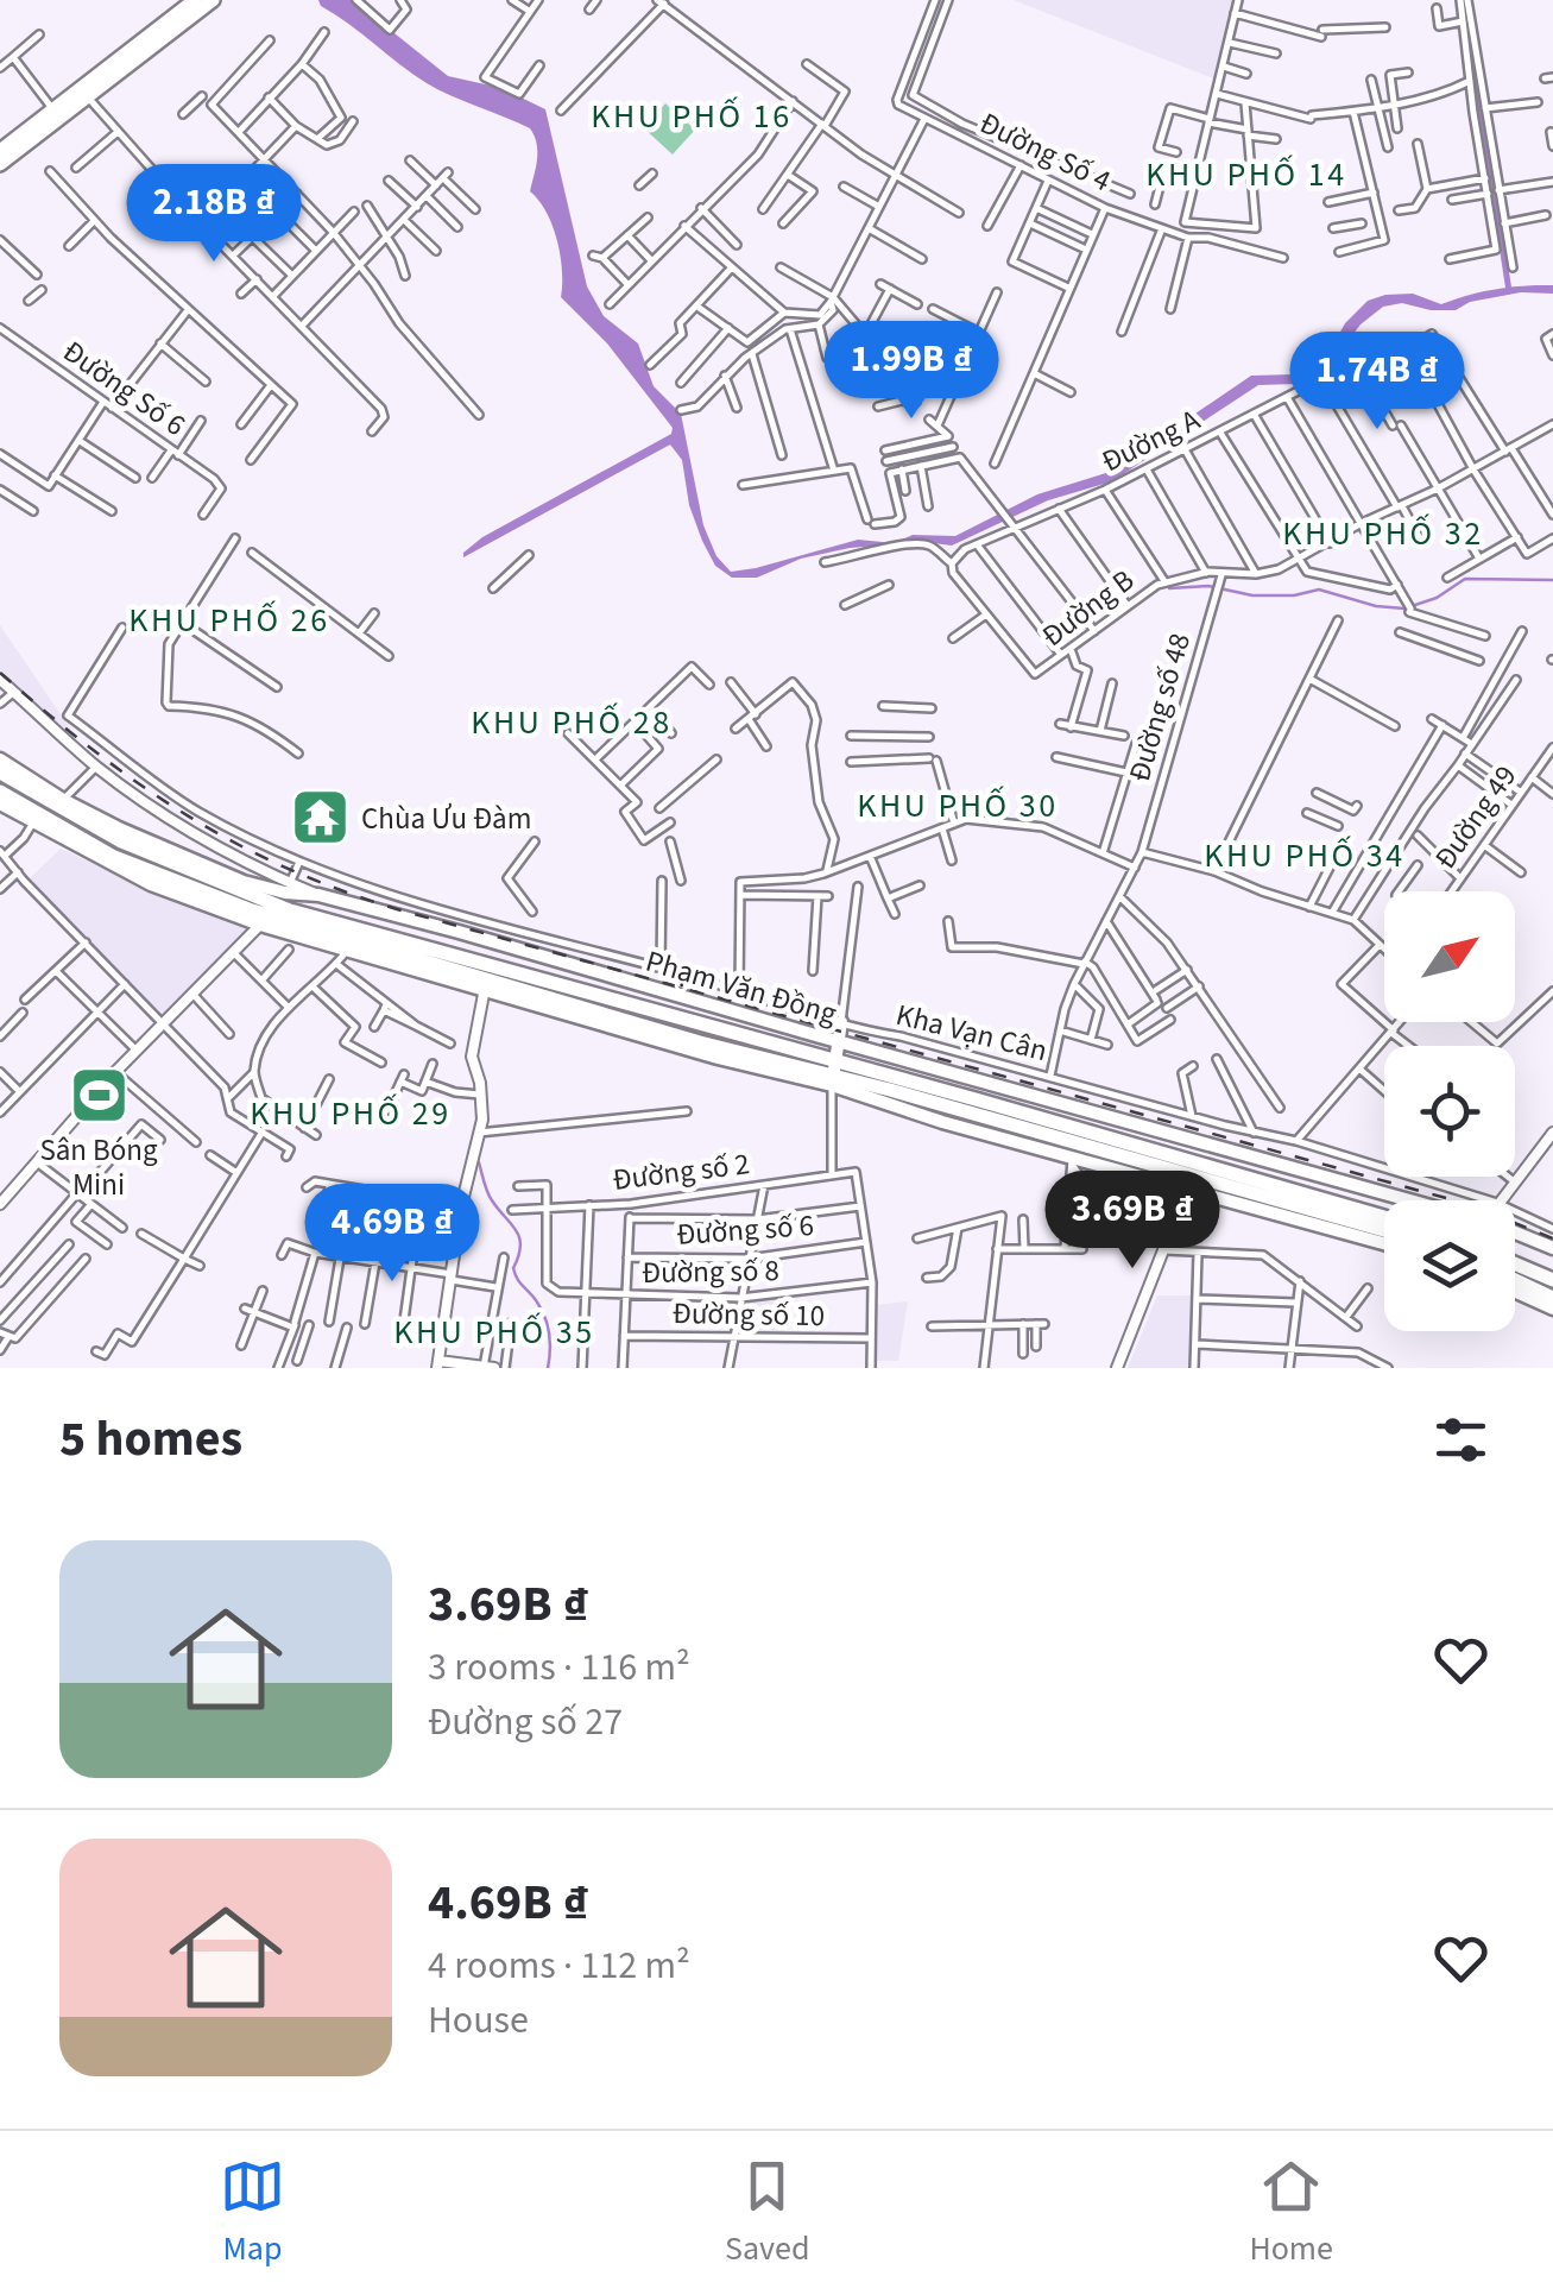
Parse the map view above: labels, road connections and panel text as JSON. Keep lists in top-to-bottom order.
{
  "streets": {
    "highway": ["Phạm Văn Đồng"],
    "street": [
      "Đường Số 4",
      "Đường Số 6",
      "Đường A",
      "Đường B",
      "Đường số 48",
      "Đường 49",
      "Kha Vạn Cân",
      "Đường số 2",
      "Đường số 6",
      "Đường số 8",
      "Đường số 10"
    ]
  },
  "crossings": [
    ["Đường B", "Đường số 48"],
    ["Đường số 48", "Kha Vạn Cân"],
    ["Đường số 2", "Đường số 8"]
  ],
  "districts": [
    "KHU PHỐ 16",
    "KHU PHỐ 14",
    "KHU PHỐ 32",
    "KHU PHỐ 26",
    "KHU PHỐ 28",
    "KHU PHỐ 30",
    "KHU PHỐ 34",
    "KHU PHỐ 29",
    "KHU PHỐ 35"
  ],
  "places": {
    "temple": ["Chùa Ưu Đàm"],
    "sports": ["Sân Bóng Mini"]
  },
  "north": "top right",
  "page": {
    "price": [
      "2.18B ₫",
      "1.99B ₫",
      "1.74B ₫",
      "3.69B ₫",
      "4.69B ₫"
    ],
    "heading": "5 homes",
    "list": [
      {
        "name": "3.69B ₫",
        "note": "3 rooms · 116 m² · Đường số 27"
      },
      {
        "name": "4.69B ₫",
        "note": "4 rooms · 112 m² · House"
      }
    ],
    "tabs": ["Map", "Saved", "Home"]
  }
}
